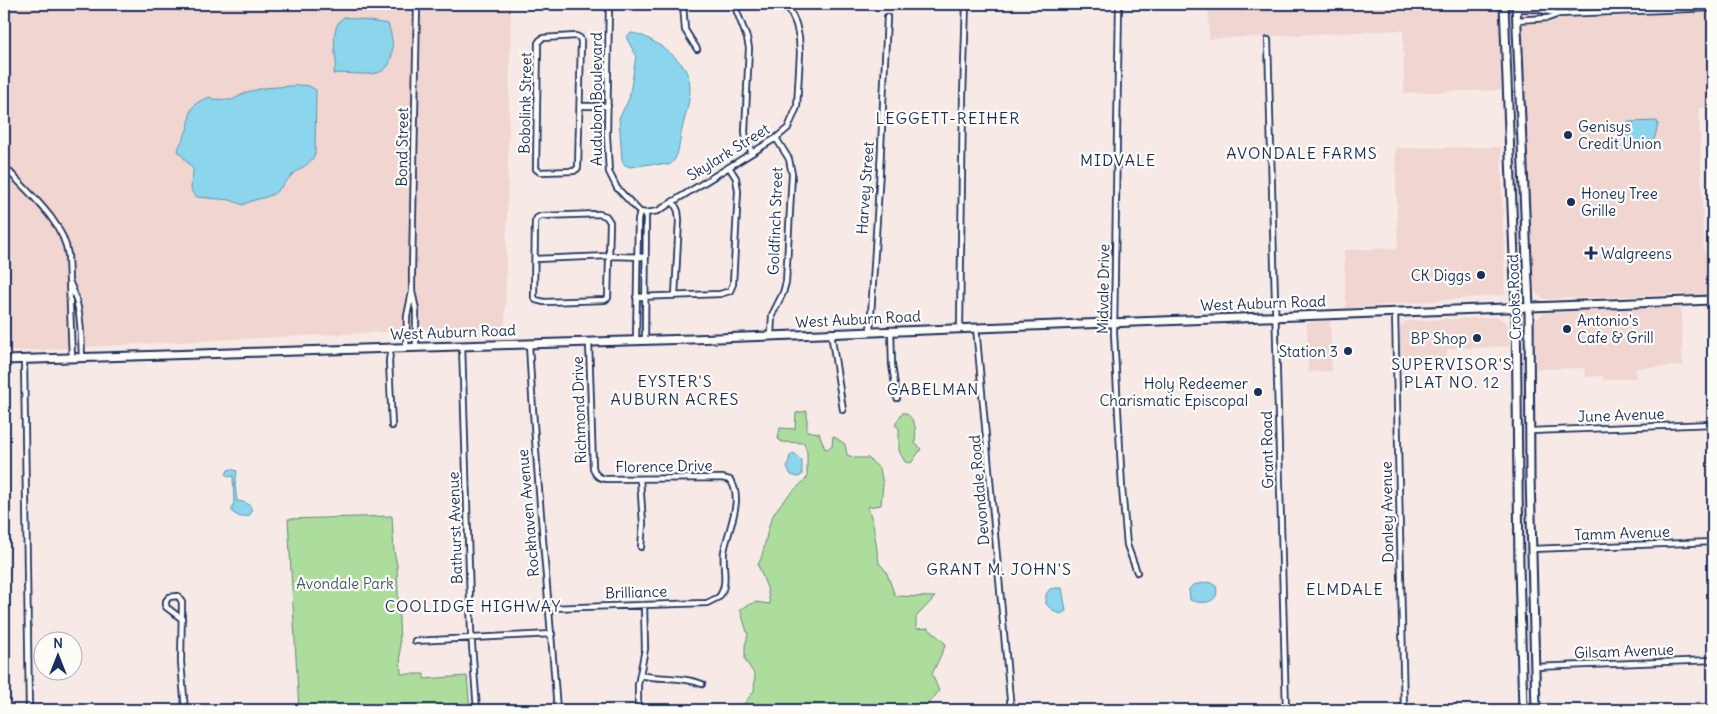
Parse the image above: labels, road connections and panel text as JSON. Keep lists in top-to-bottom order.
{
  "streets": {
    "main road": ["Crooks Road", "West Auburn Road"],
    "street": [
      "Audubon Boulevard",
      "Bobolink Street",
      "Bond Street",
      "Skylark Street",
      "Harvey Street",
      "Goldfinch Street",
      "Midvale Drive",
      "Richmond Drive",
      "June Avenue",
      "Grant Road",
      "Florence Drive",
      "Devondale Road",
      "Donley Avenue",
      "Rockhaven Avenue",
      "Bathurst Avenue",
      "Tamm Avenue",
      "Brilliance",
      "Gilsam Avenue"
    ]
  },
  "crossings": [
    ["Bond Street", "West Auburn Road"],
    ["Skylark Street", "Goldfinch Street"],
    ["Harvey Street", "West Auburn Road"],
    ["Goldfinch Street", "West Auburn Road"],
    ["Midvale Drive", "West Auburn Road"],
    ["Crooks Road", "West Auburn Road"],
    ["Crooks Road", "June Avenue"],
    ["Crooks Road", "Tamm Avenue"],
    ["Crooks Road", "Gilsam Avenue"],
    ["West Auburn Road", "Richmond Drive"],
    ["West Auburn Road", "Grant Road"],
    ["West Auburn Road", "Devondale Road"],
    ["West Auburn Road", "Donley Avenue"],
    ["West Auburn Road", "Rockhaven Avenue"],
    ["West Auburn Road", "Bathurst Avenue"],
    ["Richmond Drive", "Florence Drive"],
    ["Florence Drive", "Brilliance"],
    ["Rockhaven Avenue", "Brilliance"]
  ],
  "districts": [
    "LEGGETT-REIHER",
    "AVONDALE FARMS",
    "MIDVALE",
    "SUPERVISOR'S PLAT NO. 12",
    "EYSTER'S AUBURN ACRES",
    "GABELMAN",
    "GRANT M. JOHN'S",
    "ELMDALE",
    "COOLIDGE HIGHWAY"
  ],
  "parks": ["Avondale Park"],
  "places": {
    "other": [
      "Genisys Credit Union",
      "Honey Tree Grille",
      "CK Diggs",
      "Antonio's Cafe & Grill",
      "BP Shop",
      "Station 3",
      "Holy Redeemer Charismatic Episcopal"
    ],
    "health": ["Walgreens"]
  },
  "north": "top"
}
